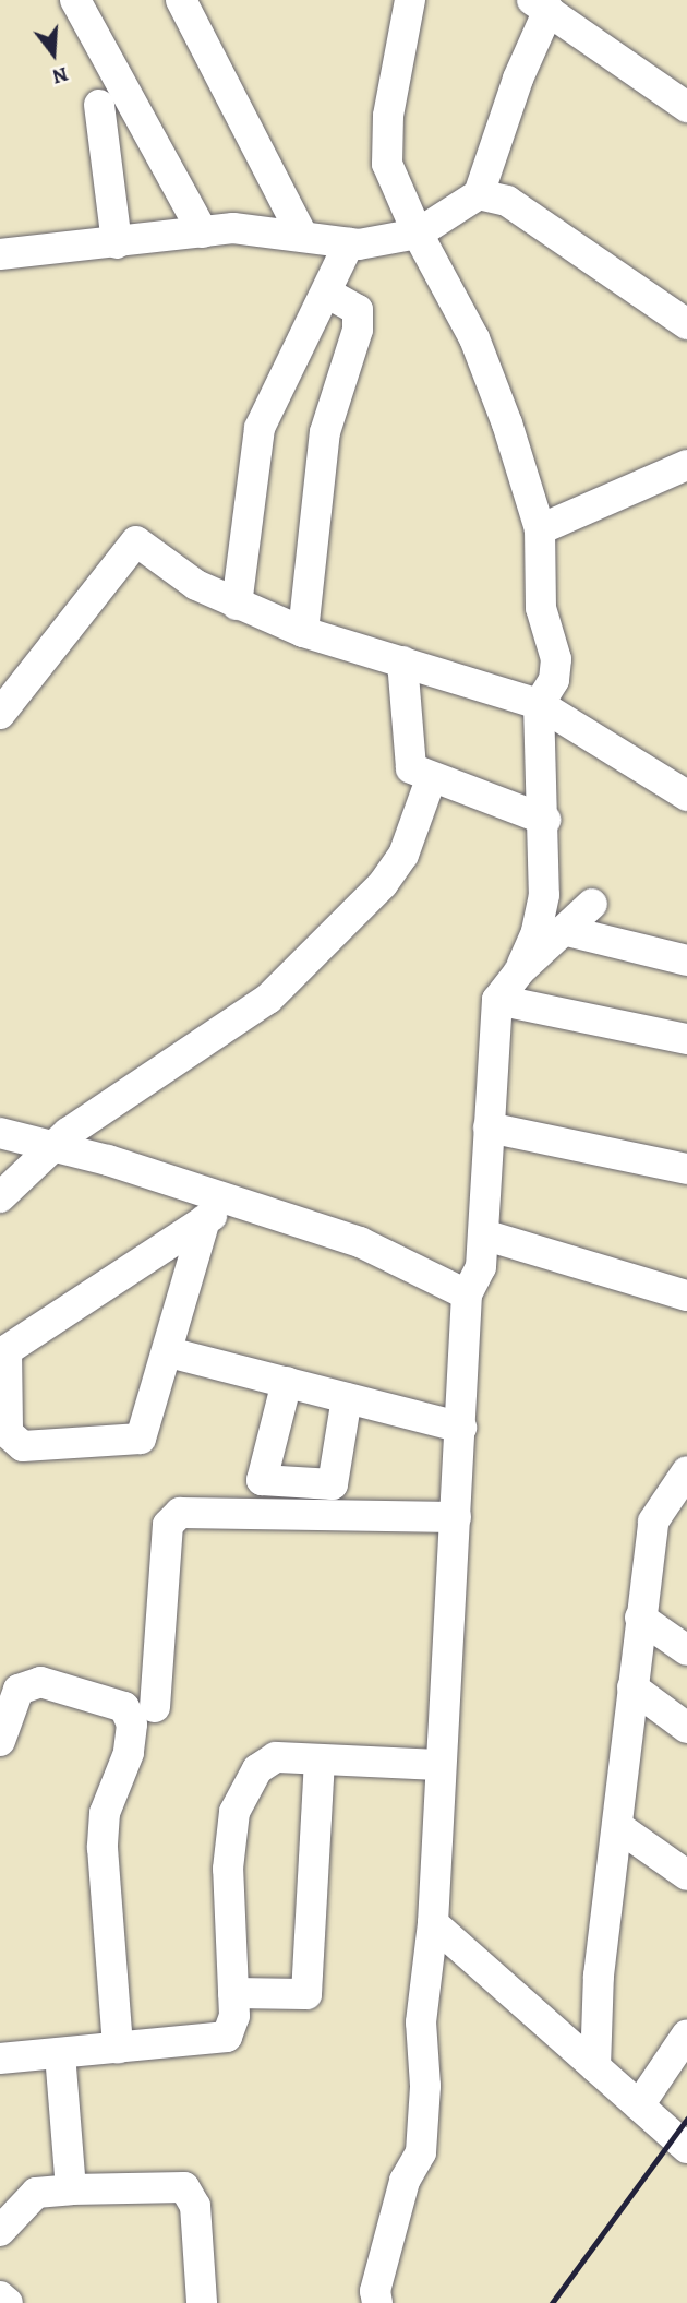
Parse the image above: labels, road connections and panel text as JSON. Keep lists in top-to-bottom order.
{
  "north": "bottom"
}
